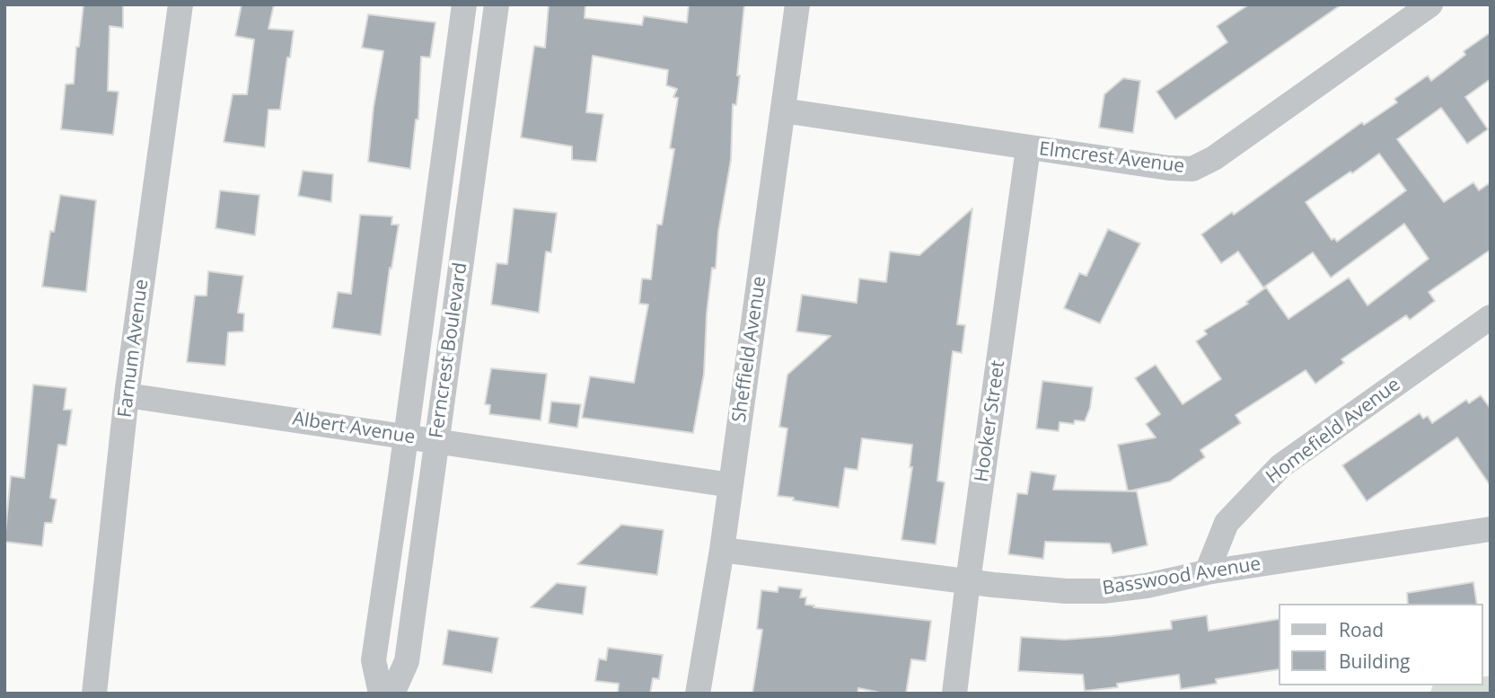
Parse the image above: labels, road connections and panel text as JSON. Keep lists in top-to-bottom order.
{
  "streets": {
    "street": [
      "Elmcrest Avenue",
      "Farnum Avenue",
      "Sheffield Avenue",
      "Ferncrest Boulevard",
      "Hooker Street",
      "Albert Avenue",
      "Homefield Avenue",
      "Basswood Avenue"
    ]
  },
  "crossings": [
    ["Elmcrest Avenue", "Sheffield Avenue"],
    ["Elmcrest Avenue", "Hooker Street"],
    ["Farnum Avenue", "Albert Avenue"],
    ["Sheffield Avenue", "Albert Avenue"],
    ["Sheffield Avenue", "Basswood Avenue"],
    ["Ferncrest Boulevard", "Albert Avenue"],
    ["Hooker Street", "Basswood Avenue"],
    ["Homefield Avenue", "Basswood Avenue"]
  ],
  "legend": ["Road", "Building"]
}
